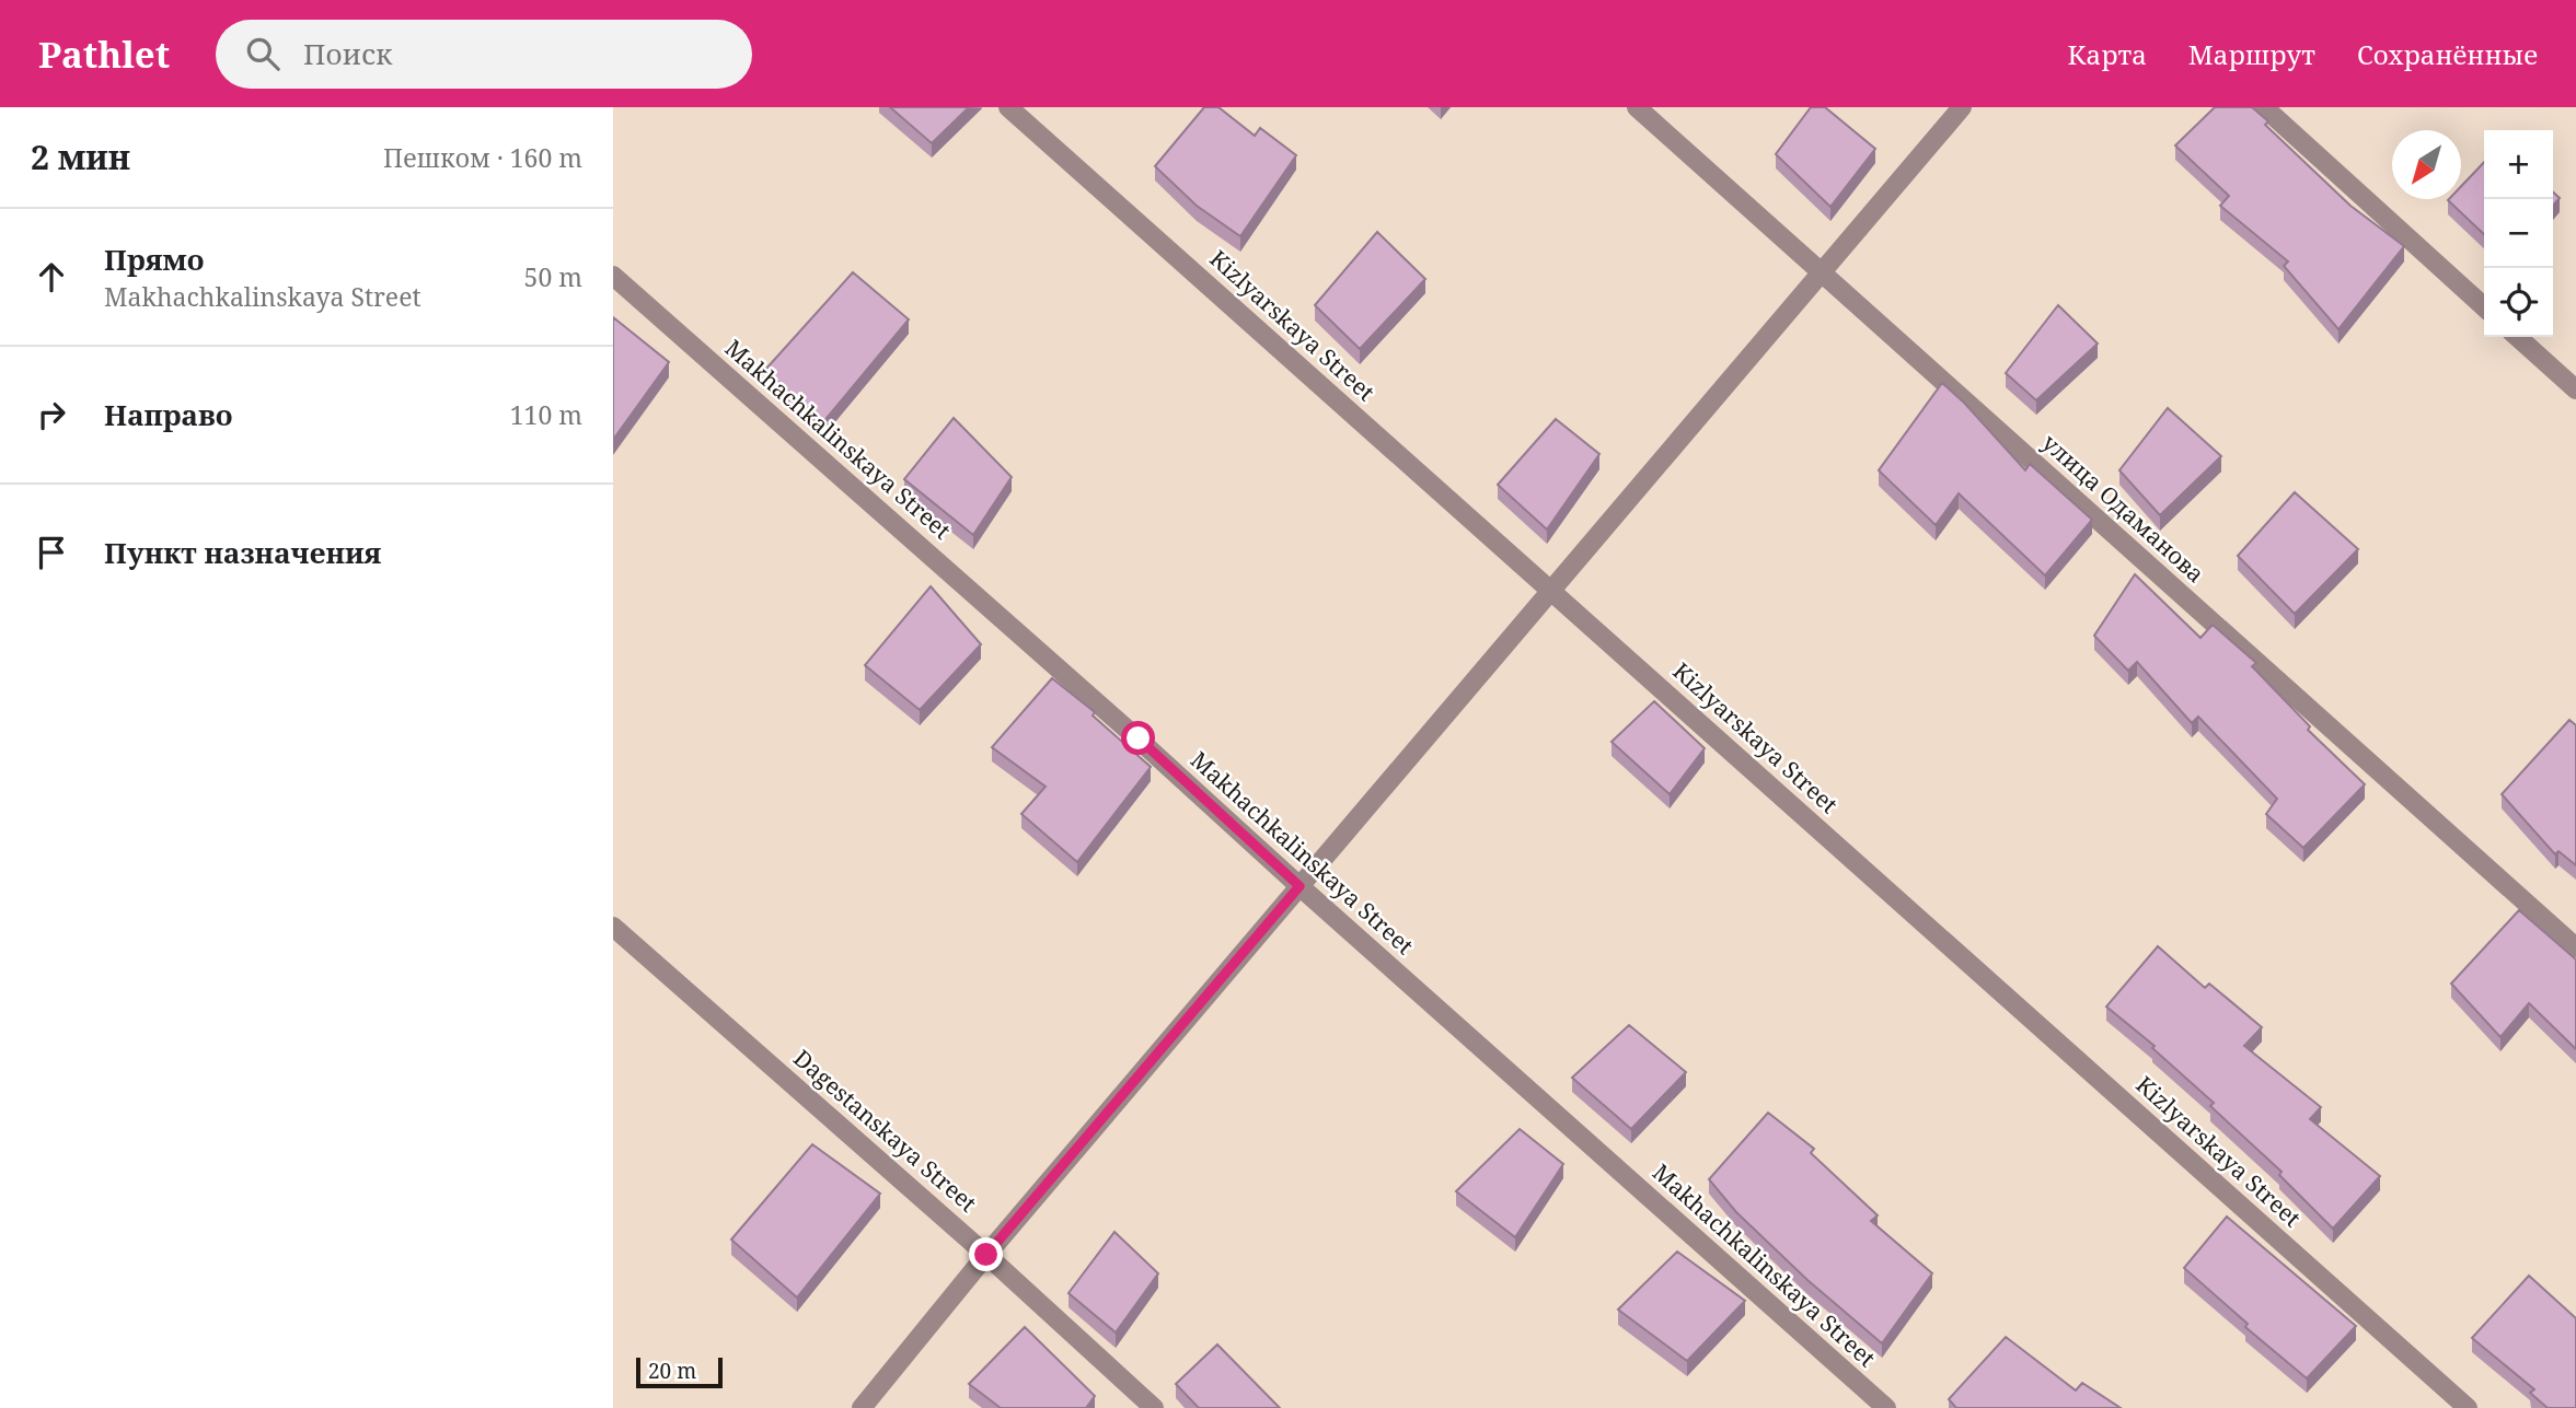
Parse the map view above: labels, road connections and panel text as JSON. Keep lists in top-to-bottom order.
{
  "streets": {
    "street": [
      "Kizlyarskaya Street",
      "Makhachkalinskaya Street",
      "улица Одаманова",
      "Dagestanskaya Street"
    ]
  },
  "scale_bar": "20 m",
  "north": "bottom left",
  "page": {
    "header": "Pathlet",
    "search": "Поиск",
    "nav": ["Карта", "Маршрут", "Сохранённые"],
    "heading": ["2 мин", "Пешком · 160 m"],
    "map_buttons": ["+", "−"],
    "list": [
      ["Прямо", "Makhachkalinskaya Street", "50 m"],
      ["Направо", "110 m"],
      "Пункт назначения"
    ],
    "scale": "20 m"
  }
}
